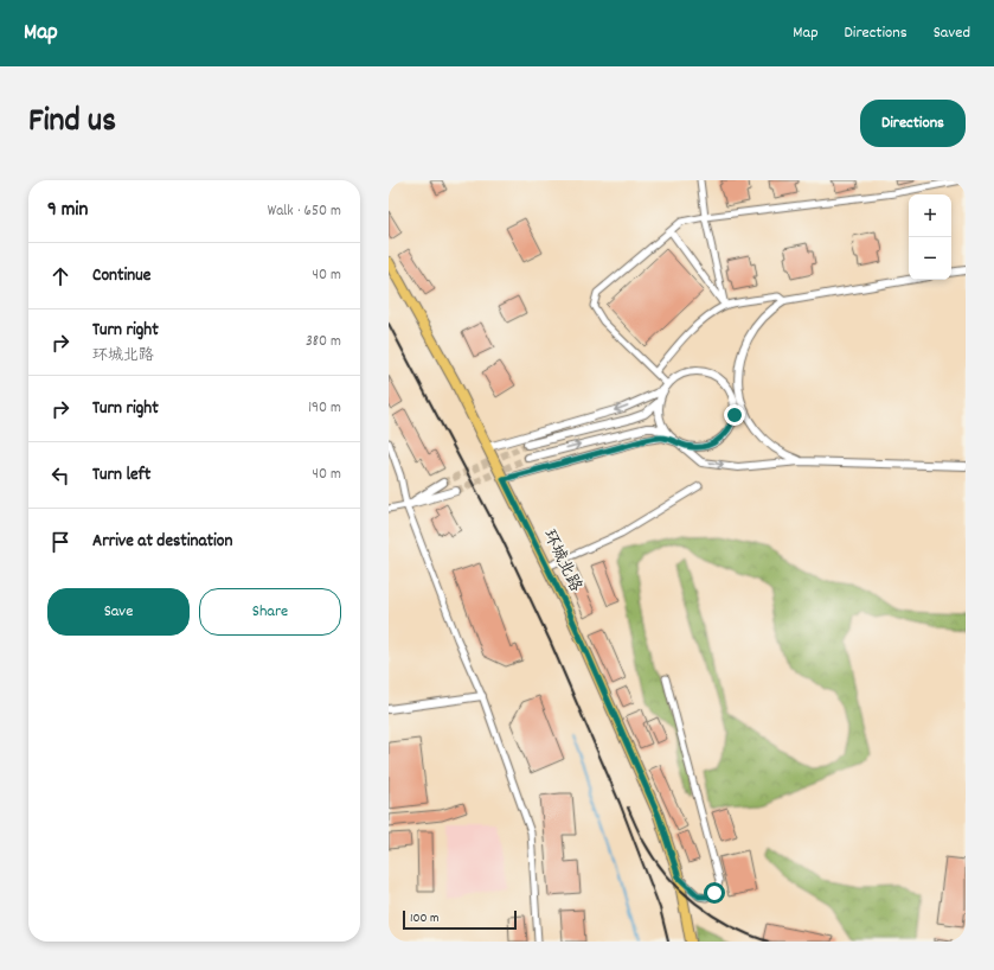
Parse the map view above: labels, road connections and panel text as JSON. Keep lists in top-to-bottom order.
{
  "streets": {
    "main road": ["环城北路"]
  },
  "scale_bar": "100 m",
  "page": {
    "header": "Map",
    "nav": ["Map", "Directions", "Saved"],
    "title": "Find us",
    "buttons": [
      "Directions",
      ["Save", "Share"]
    ],
    "heading": ["9 min", "Walk · 650 m"],
    "map_buttons": ["+", "−"],
    "list": [
      ["Continue", "40 m"],
      ["Turn right", "环城北路", "380 m"],
      ["Turn right", "190 m"],
      ["Turn left", "40 m"],
      "Arrive at destination"
    ],
    "scale": "100 m"
  }
}
